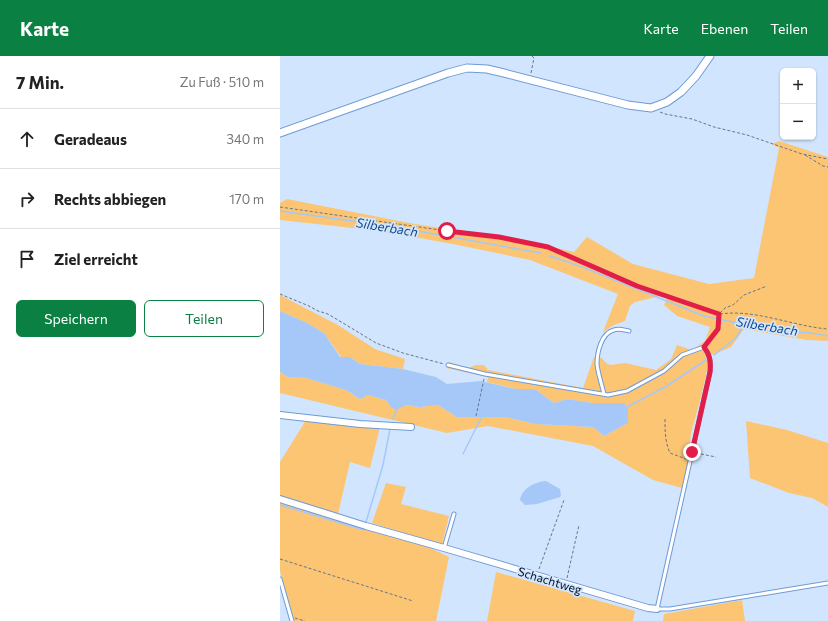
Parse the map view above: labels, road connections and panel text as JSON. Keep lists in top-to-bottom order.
{
  "streets": {
    "street": ["Schachtweg"]
  },
  "water": ["Silberbach"],
  "page": {
    "header": "Karte",
    "nav": ["Karte", "Ebenen", "Teilen"],
    "heading": ["7 Min.", "Zu Fuß · 510 m"],
    "map_buttons": ["+", "−"],
    "list": [
      ["Geradeaus", "340 m"],
      ["Rechts abbiegen", "170 m"],
      "Ziel erreicht"
    ],
    "buttons": ["Speichern", "Teilen"]
  }
}
